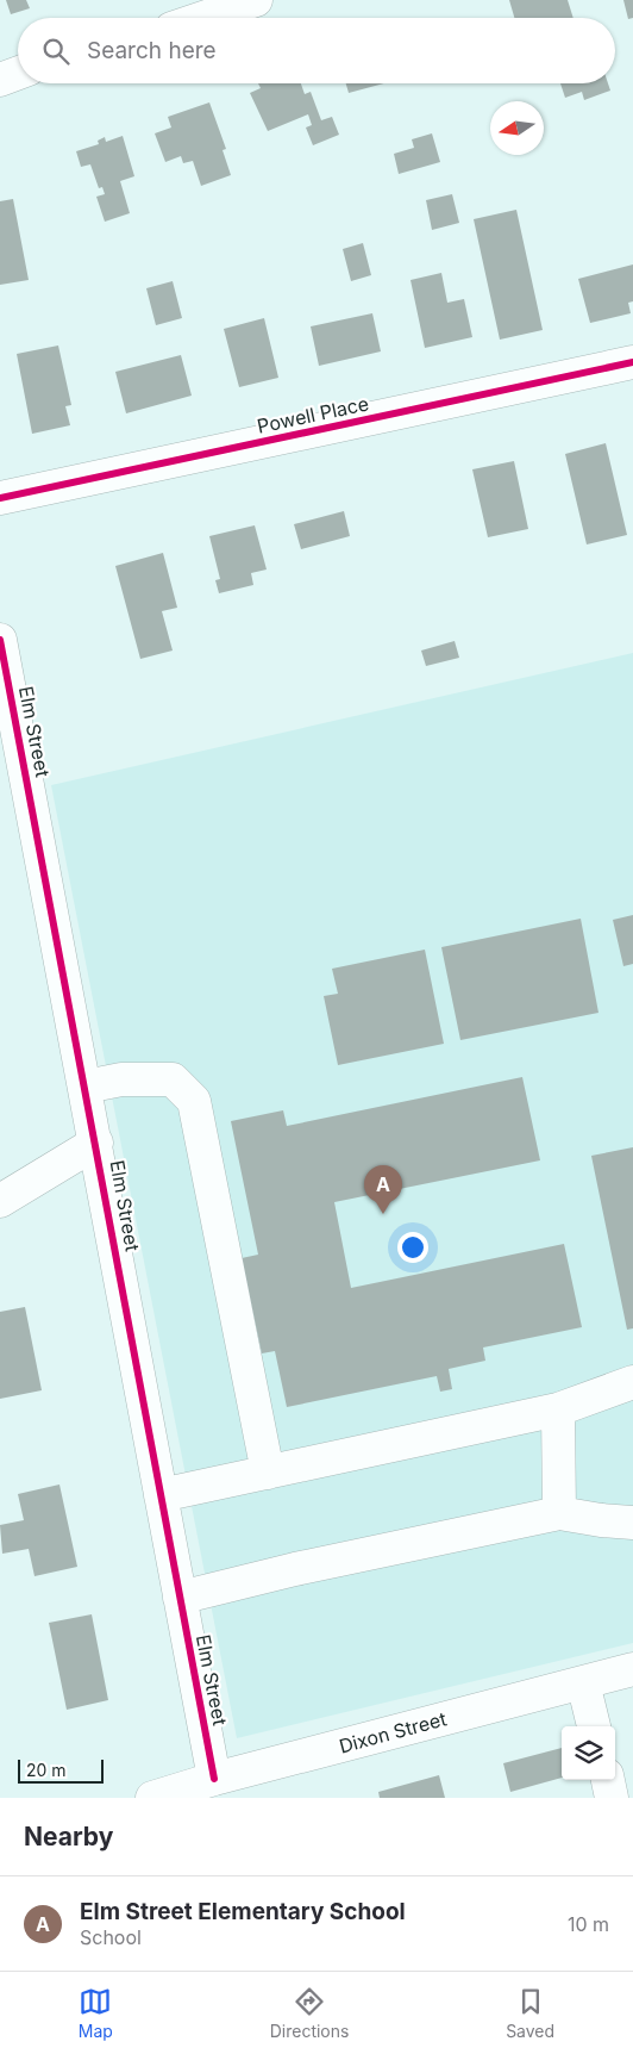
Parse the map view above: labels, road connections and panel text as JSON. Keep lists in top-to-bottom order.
{
  "streets": {
    "street": ["Powell Place", "Elm Street", "Dixon Street"]
  },
  "crossings": [
    ["Elm Street", "Dixon Street"]
  ],
  "scale_bar": "20 m",
  "north": "left",
  "page": {
    "search": "Search here",
    "pins": "A",
    "scale": "20 m",
    "heading": "Nearby",
    "list": [
      {
        "mark": "A",
        "name": "Elm Street Elementary School",
        "note": "School",
        "value": "10 m"
      }
    ],
    "nav": ["Map", "Directions", "Saved"]
  }
}
